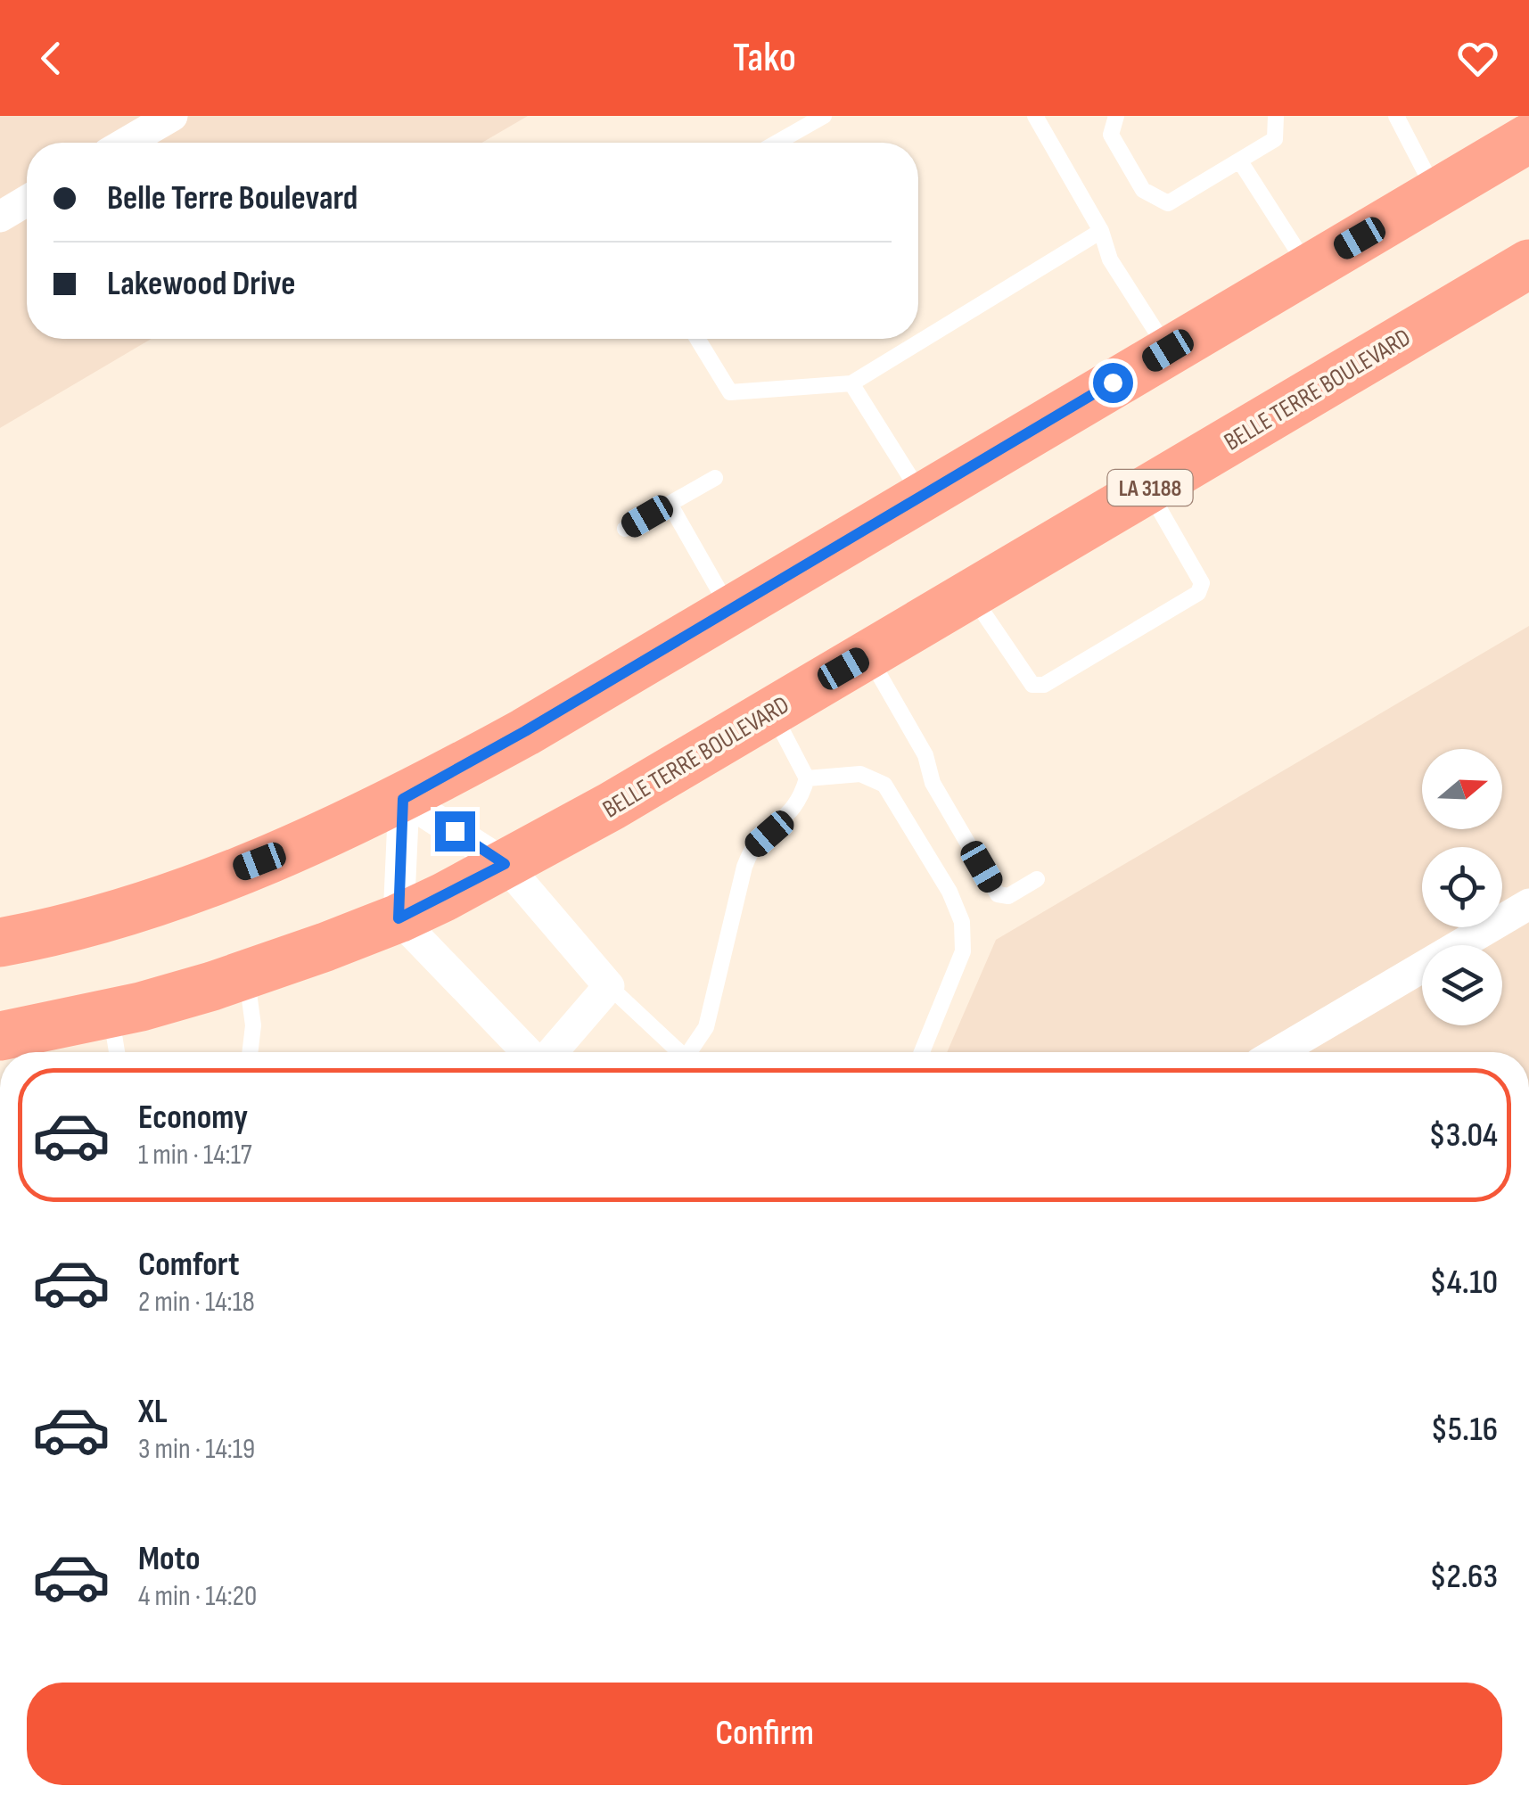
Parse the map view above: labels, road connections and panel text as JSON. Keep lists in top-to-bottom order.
{
  "streets": {
    "highway": ["BELLE TERRE BOULEVARD", "LA 3188"]
  },
  "north": "right",
  "page": {
    "header": "Tako",
    "banner": ["Belle Terre Boulevard", "Lakewood Drive"],
    "list": [
      {
        "name": "Economy",
        "note": "1 min · 14:17",
        "value": "$3.04"
      },
      {
        "name": "Comfort",
        "note": "2 min · 14:18",
        "value": "$4.10"
      },
      {
        "name": "XL",
        "note": "3 min · 14:19",
        "value": "$5.16"
      },
      {
        "name": "Moto",
        "note": "4 min · 14:20",
        "value": "$2.63"
      }
    ],
    "buttons": "Confirm"
  }
}
